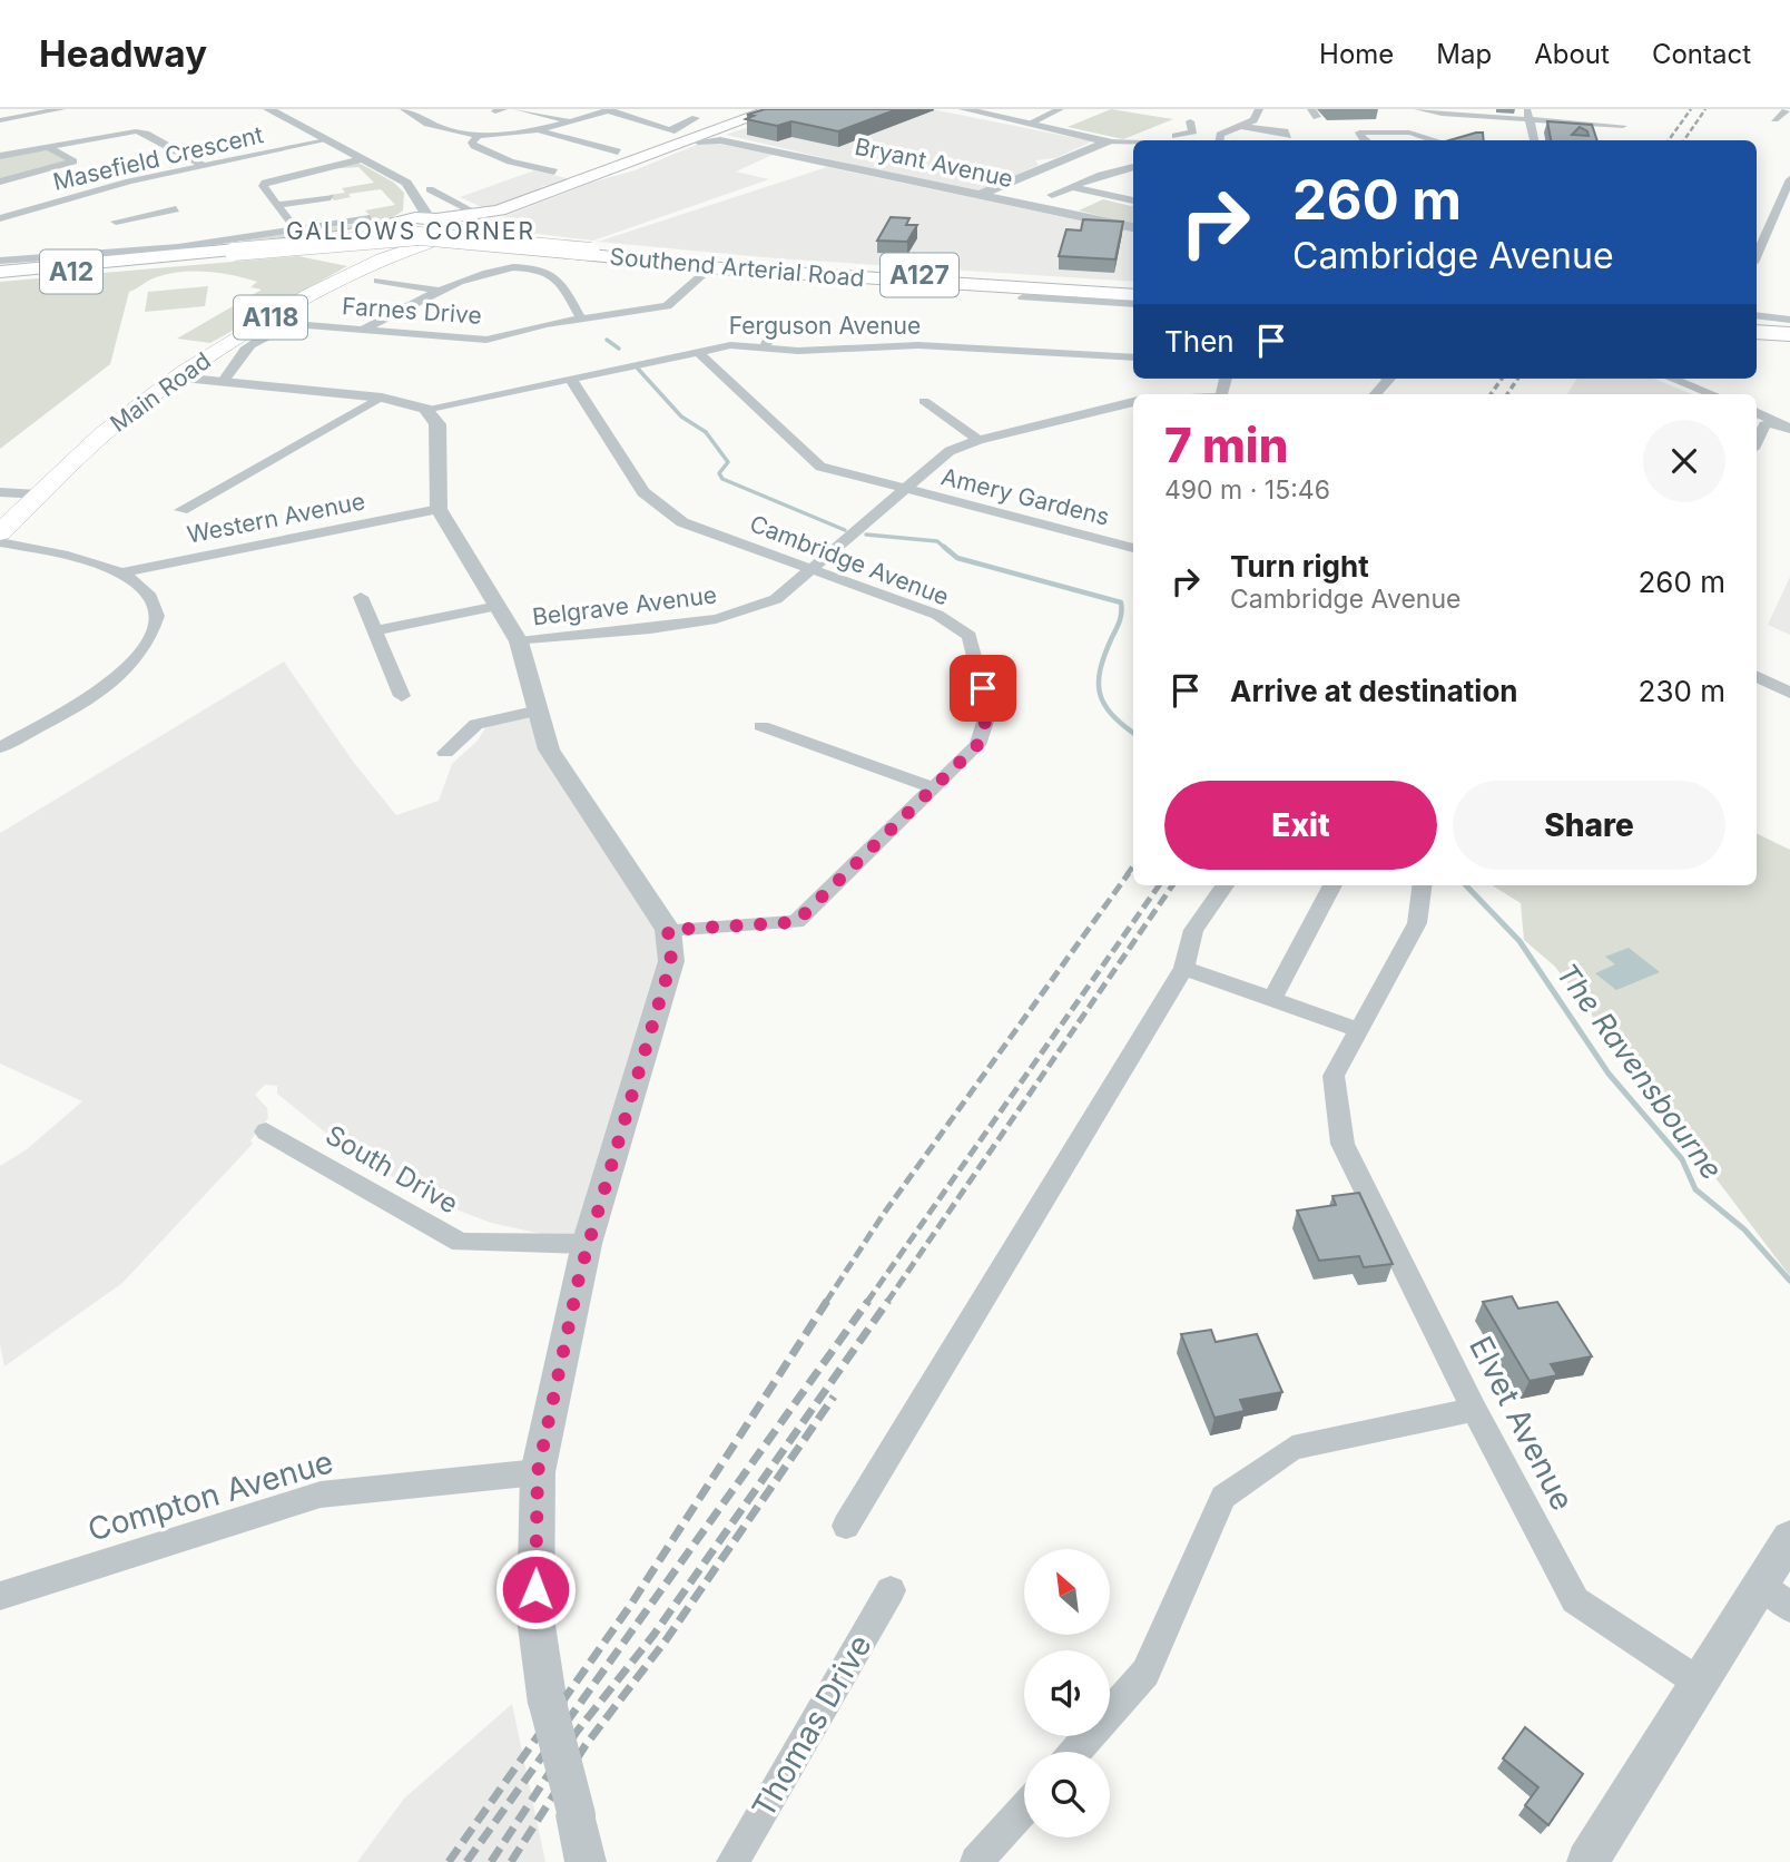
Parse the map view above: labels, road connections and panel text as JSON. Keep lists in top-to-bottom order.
{
  "streets": {
    "highway": ["Southend Arterial Road", "A12", "A127"],
    "main road": ["A118", "Main Road"],
    "street": [
      "Masefield Crescent",
      "Bryant Avenue",
      "Farnes Drive",
      "Ferguson Avenue",
      "Amery Gardens",
      "Western Avenue",
      "Cambridge Avenue",
      "Belgrave Avenue",
      "South Drive",
      "Elvet Avenue",
      "Compton Avenue",
      "Thomas Drive"
    ]
  },
  "crossings": [
    ["Southend Arterial Road", "A127"],
    ["Southend Arterial Road", "Farnes Drive"],
    ["A12", "A127"],
    ["A12", "Main Road"],
    ["A127", "Farnes Drive"],
    ["Ferguson Avenue", "Amery Gardens"],
    ["Ferguson Avenue", "Cambridge Avenue"],
    ["Amery Gardens", "Belgrave Avenue"],
    ["Cambridge Avenue", "Belgrave Avenue"]
  ],
  "districts": ["GALLOWS CORNER"],
  "water": ["The Ravensbourne"],
  "north": "top left",
  "page": {
    "header": "Headway",
    "nav": [
      "Home",
      "Map",
      "About",
      "Contact"
    ],
    "turn": ["260 m", "Cambridge Avenue"],
    "then": "Then",
    "heading": ["7 min", "490 m · 15:46"],
    "list": [
      {
        "name": "Turn right",
        "note": "Cambridge Avenue",
        "value": "260 m"
      },
      {
        "name": "Arrive at destination",
        "value": "230 m"
      }
    ],
    "buttons": ["Exit", "Share"]
  }
}
